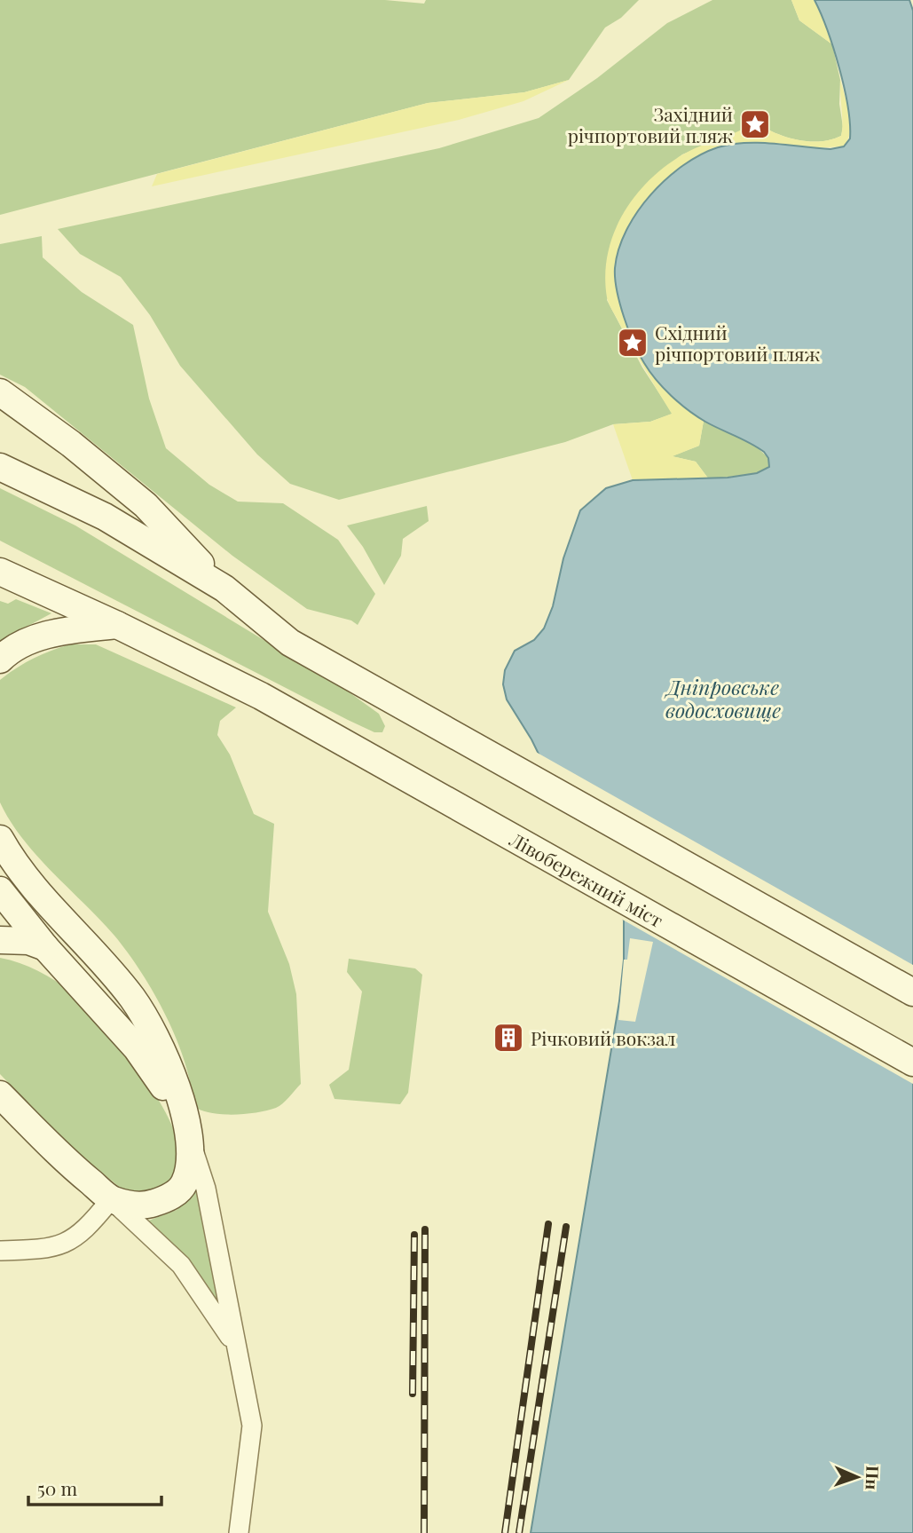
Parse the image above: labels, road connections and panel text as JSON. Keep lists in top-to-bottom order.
{
  "streets": {
    "main road": ["Лівобережний міст"]
  },
  "water": ["Дніпровське водосховище"],
  "places": {
    "place": ["Західний річпортовий пляж", "Східний річпортовий пляж"],
    "building": ["Річковий вокзал"]
  },
  "scale_bar": "50 m",
  "north": "right"
}
